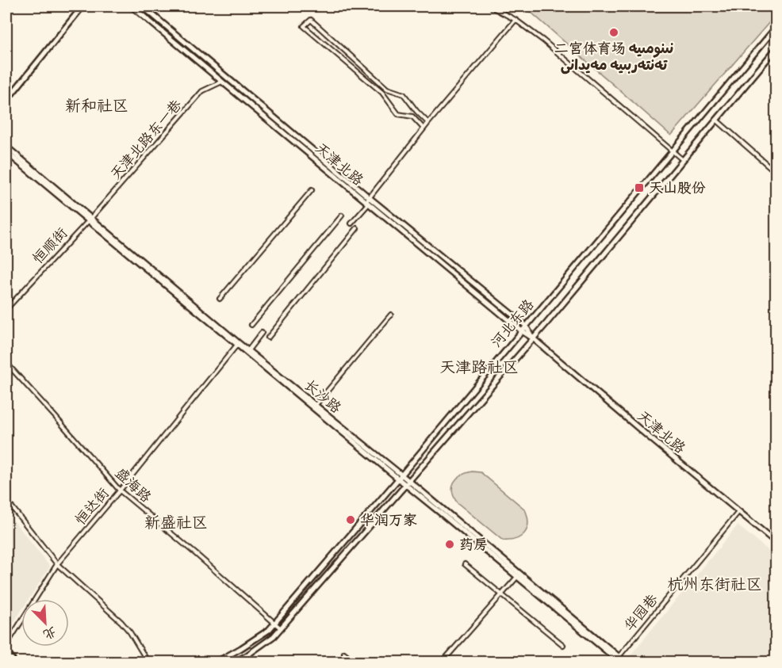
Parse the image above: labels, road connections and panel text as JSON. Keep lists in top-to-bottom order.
{
  "streets": {
    "street": [
      "天津北路东一巷",
      "天津北路",
      "恒顺街",
      "河北东路",
      "长沙路",
      "盛海路",
      "恒达街",
      "华园巷"
    ]
  },
  "crossings": [
    ["天津北路东一巷", "天津北路"],
    ["天津北路东一巷", "恒顺街"],
    ["天津北路东一巷", "长沙路"],
    ["天津北路", "河北东路"],
    ["天津北路", "华园巷"],
    ["恒顺街", "长沙路"],
    ["河北东路", "长沙路"],
    ["河北东路", "盛海路"],
    ["长沙路", "恒达街"],
    ["长沙路", "华园巷"],
    ["盛海路", "恒达街"]
  ],
  "districts": [
    "新和社区",
    "天津路社区",
    "新盛社区",
    "杭州东街社区"
  ],
  "places": {
    "other": ["二宫体育场 نىنومىيە تەنتەربىيە مەيدانى", "华润万家", "药房"],
    "transit": ["天山股份"]
  },
  "north": "bottom right"
}
